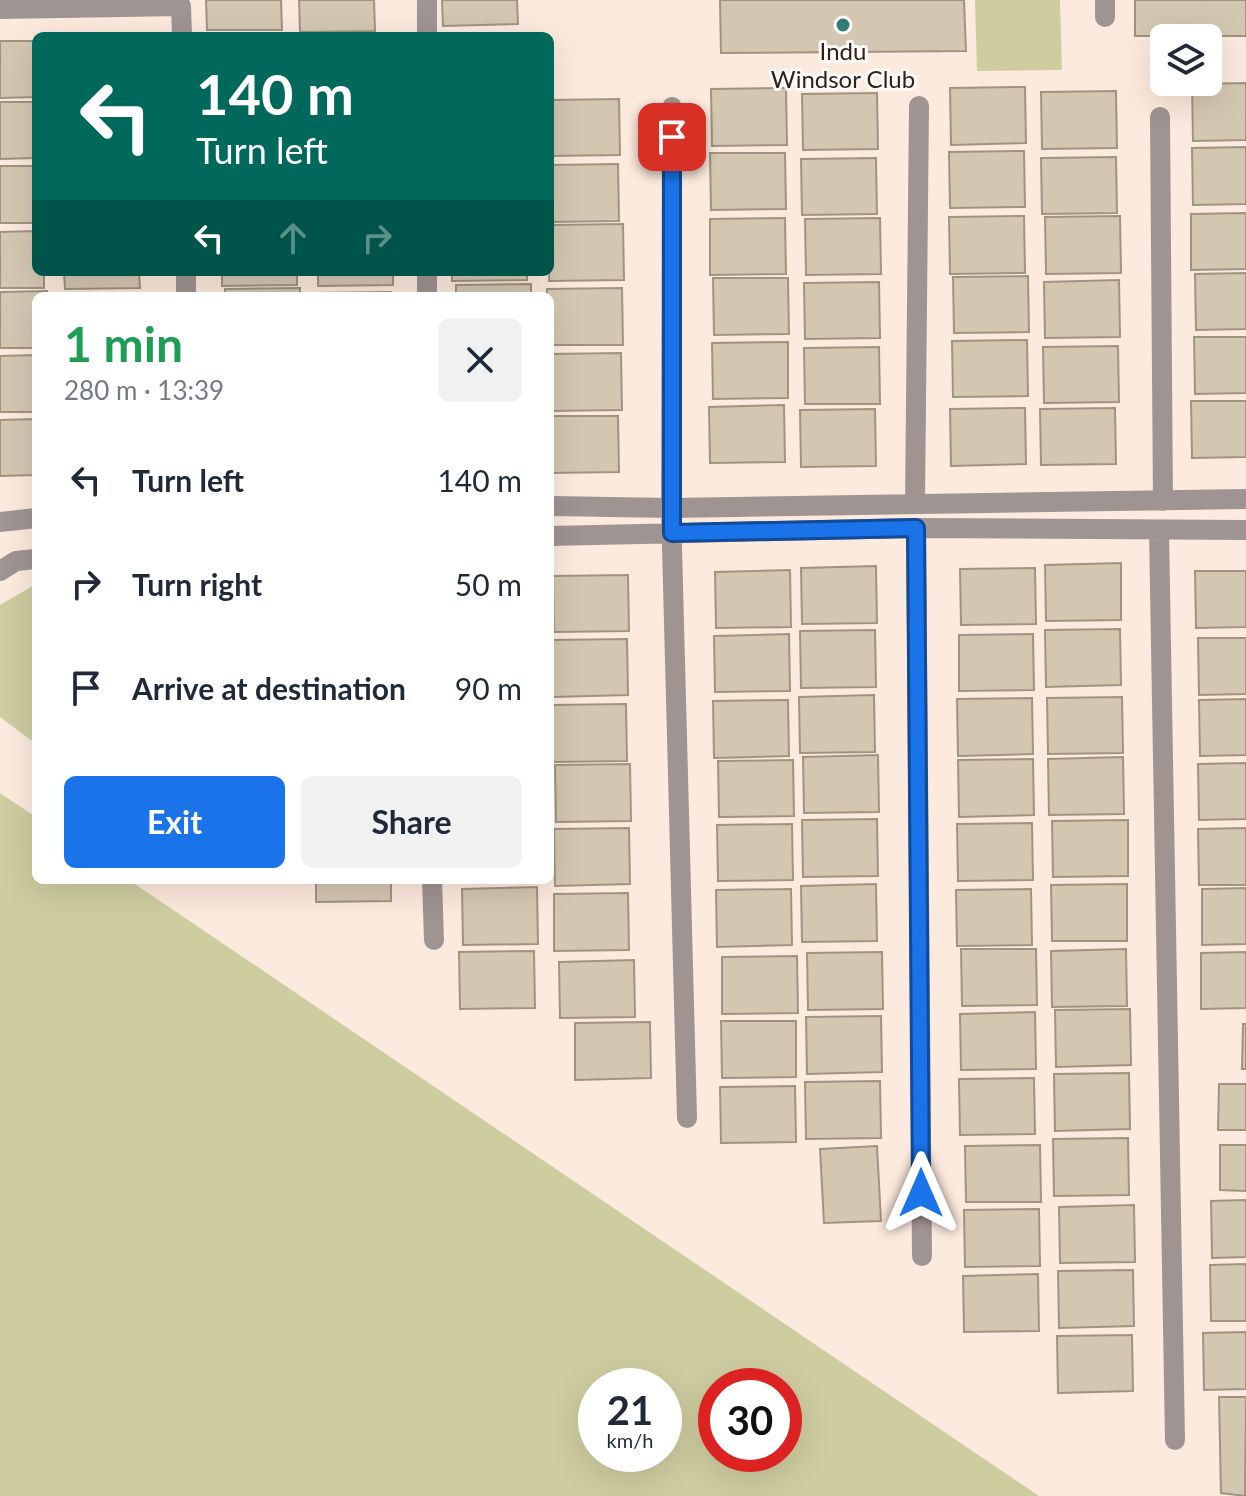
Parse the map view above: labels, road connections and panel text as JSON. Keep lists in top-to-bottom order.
{
  "places": ["Indu Windsor Club"],
  "page": {
    "turn": ["140 m", "Turn left"],
    "heading": ["1 min", "280 m · 13:39"],
    "list": [
      {
        "name": "Turn left",
        "value": "140 m"
      },
      {
        "name": "Turn right",
        "value": "50 m"
      },
      {
        "name": "Arrive at destination",
        "value": "90 m"
      }
    ],
    "buttons": ["Exit", "Share"],
    "speed": "21 km/h",
    "limit": "30"
  }
}
